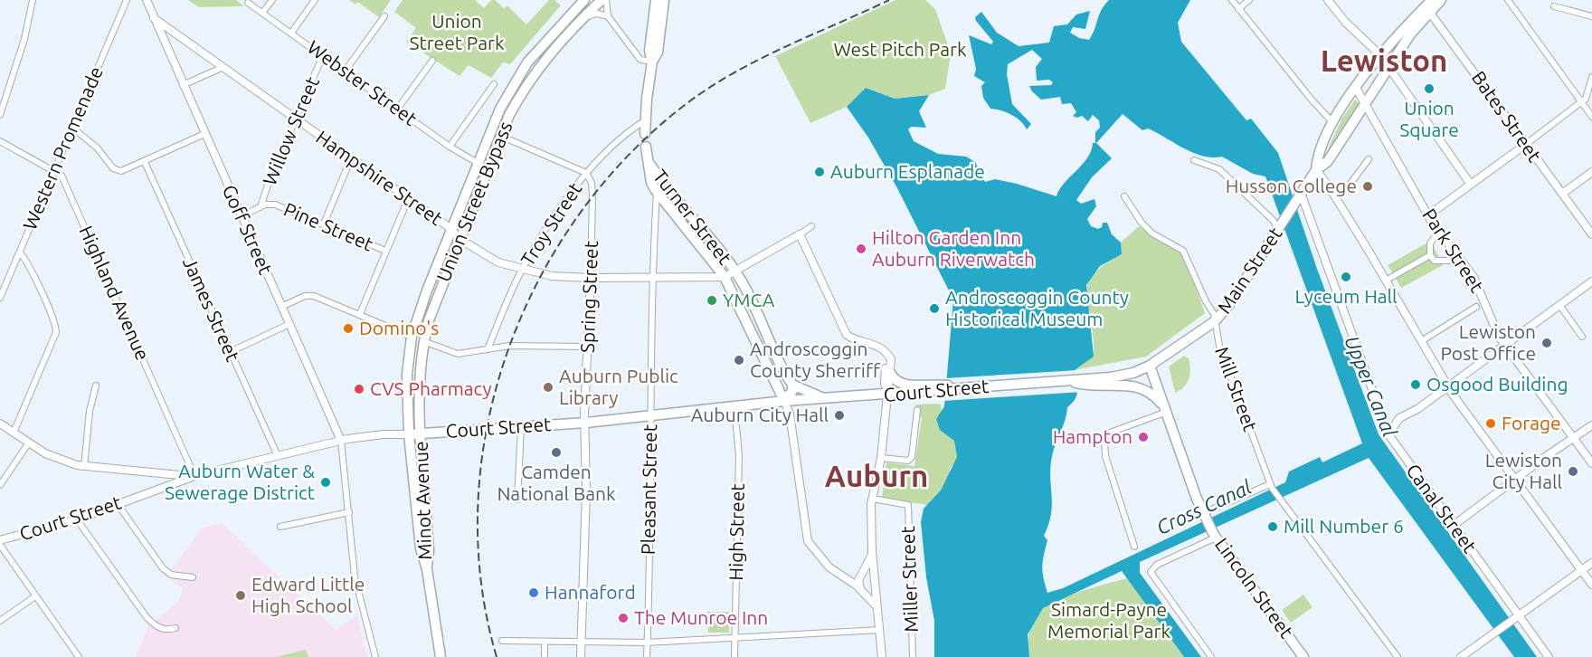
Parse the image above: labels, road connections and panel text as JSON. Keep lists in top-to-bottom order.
{
  "streets": {
    "highway": [
      "Union Street Bypass",
      "Turner Street",
      "Main Street",
      "Court Street",
      "Minot Avenue",
      "Lincoln Street"
    ],
    "street": [
      "Webster Street",
      "Bates Street",
      "Willow Street",
      "Western Promenade",
      "Hampshire Street",
      "Troy Street",
      "Pine Street",
      "Goff Street",
      "Park Street",
      "Highland Avenue",
      "Spring Street",
      "James Street",
      "Mill Street",
      "Pleasant Street",
      "Canal Street",
      "High Street",
      "Miller Street"
    ]
  },
  "crossings": [
    ["Webster Street", "Willow Street"],
    ["Webster Street", "Union Street Bypass"],
    ["Bates Street", "Main Street"],
    ["Willow Street", "Hampshire Street"],
    ["Willow Street", "Pine Street"],
    ["Western Promenade", "Highland Avenue"],
    ["Hampshire Street", "Union Street Bypass"],
    ["Hampshire Street", "Turner Street"],
    ["Hampshire Street", "Troy Street"],
    ["Hampshire Street", "Goff Street"],
    ["Hampshire Street", "Spring Street"],
    ["Hampshire Street", "Pleasant Street"],
    ["Union Street Bypass", "Court Street"],
    ["Union Street Bypass", "Minot Avenue"],
    ["Turner Street", "Court Street"],
    ["Turner Street", "Pleasant Street"],
    ["Troy Street", "Spring Street"],
    ["Pine Street", "Goff Street"],
    ["Goff Street", "Court Street"],
    ["Park Street", "Main Street"],
    ["Main Street", "Mill Street"],
    ["Main Street", "Court Street"],
    ["Main Street", "Canal Street"],
    ["Main Street", "Lincoln Street"],
    ["Highland Avenue", "Court Street"],
    ["Spring Street", "Court Street"],
    ["James Street", "Court Street"],
    ["Court Street", "Pleasant Street"],
    ["Court Street", "Minot Avenue"],
    ["Court Street", "High Street"]
  ],
  "districts": ["Lewiston", "Auburn"],
  "water": ["Upper Canal", "Cross Canal"],
  "parks": ["Union Street Park", "West Pitch Park", "Simard-Payne Memorial Park"],
  "places": [
    "Union Square",
    "Auburn Esplanade",
    "Husson College",
    "Hilton Garden Inn Auburn Riverwatch",
    "Lyceum Hall",
    "YMCA",
    "Androscoggin County Historical Museum",
    "Domino's",
    "Lewiston Post Office",
    "Androscoggin County Sherriff",
    "Osgood Building",
    "Auburn Public Library",
    "CVS Pharmacy",
    "Auburn City Hall",
    "Forage",
    "Hampton",
    "Camden National Bank",
    "Lewiston City Hall",
    "Auburn Water & Sewerage District",
    "Mill Number 6",
    "Hannaford",
    "Edward Little High School",
    "The Munroe Inn"
  ]
}
